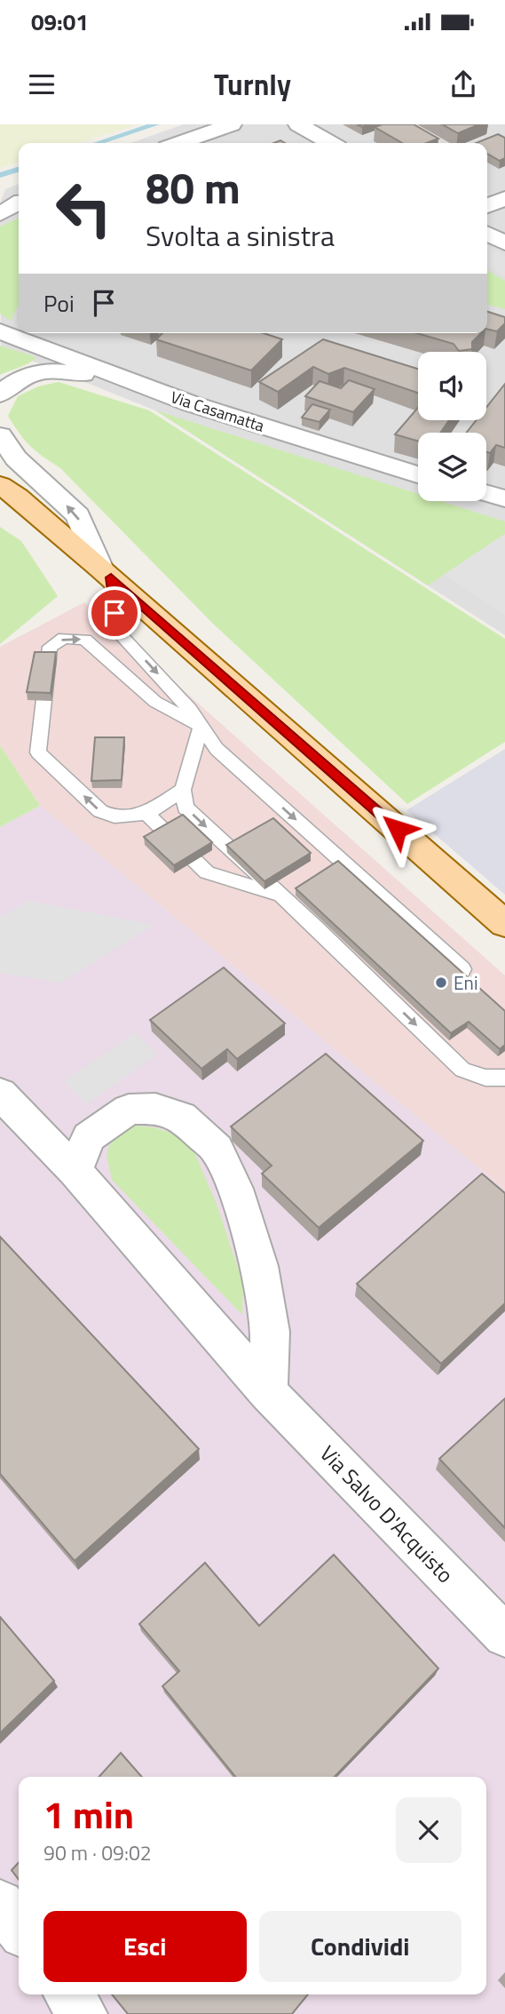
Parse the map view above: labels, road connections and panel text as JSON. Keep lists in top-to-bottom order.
{
  "streets": {
    "street": ["Via Casamatta", "Via Salvo D'Acquisto"]
  },
  "places": ["Eni"],
  "page": {
    "status": "09:01",
    "header": "Turnly",
    "turn": ["80 m", "Svolta a sinistra"],
    "then": "Poi",
    "heading": ["1 min", "90 m · 09:02"],
    "buttons": ["Esci", "Condividi"]
  }
}
